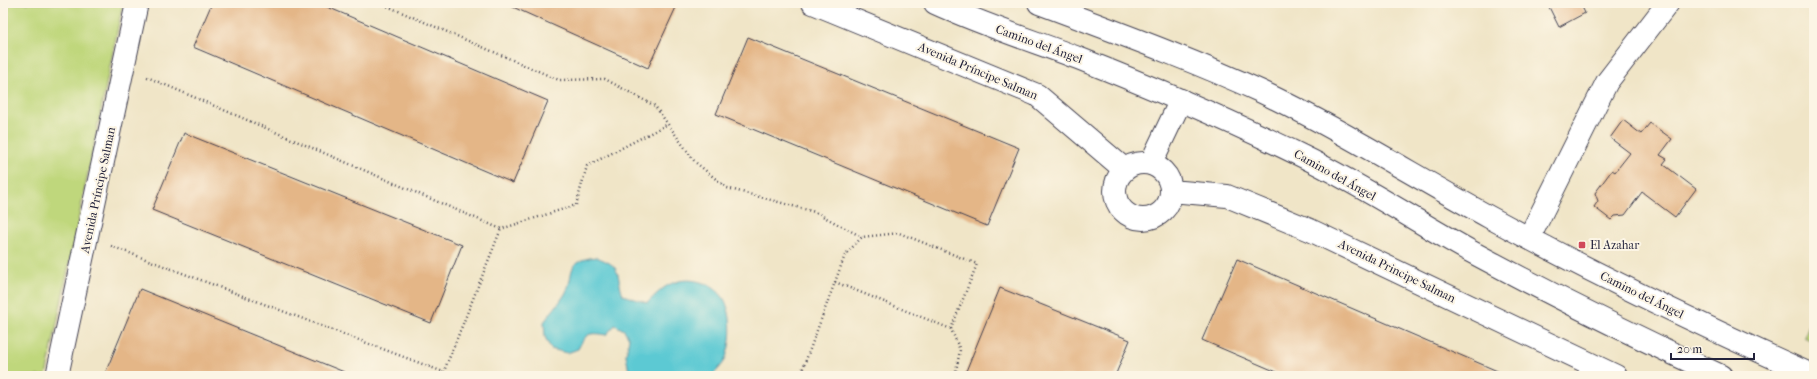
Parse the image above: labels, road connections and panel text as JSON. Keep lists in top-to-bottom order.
{
  "streets": {
    "street": ["Camino del Ángel", "Avenida Príncipe Salman", "Avenida Principe Salman"]
  },
  "crossings": [
    ["Avenida Príncipe Salman", "Avenida Principe Salman"]
  ],
  "places": {
    "transit": ["El Azahar"]
  },
  "scale_bar": "20 m"
}
